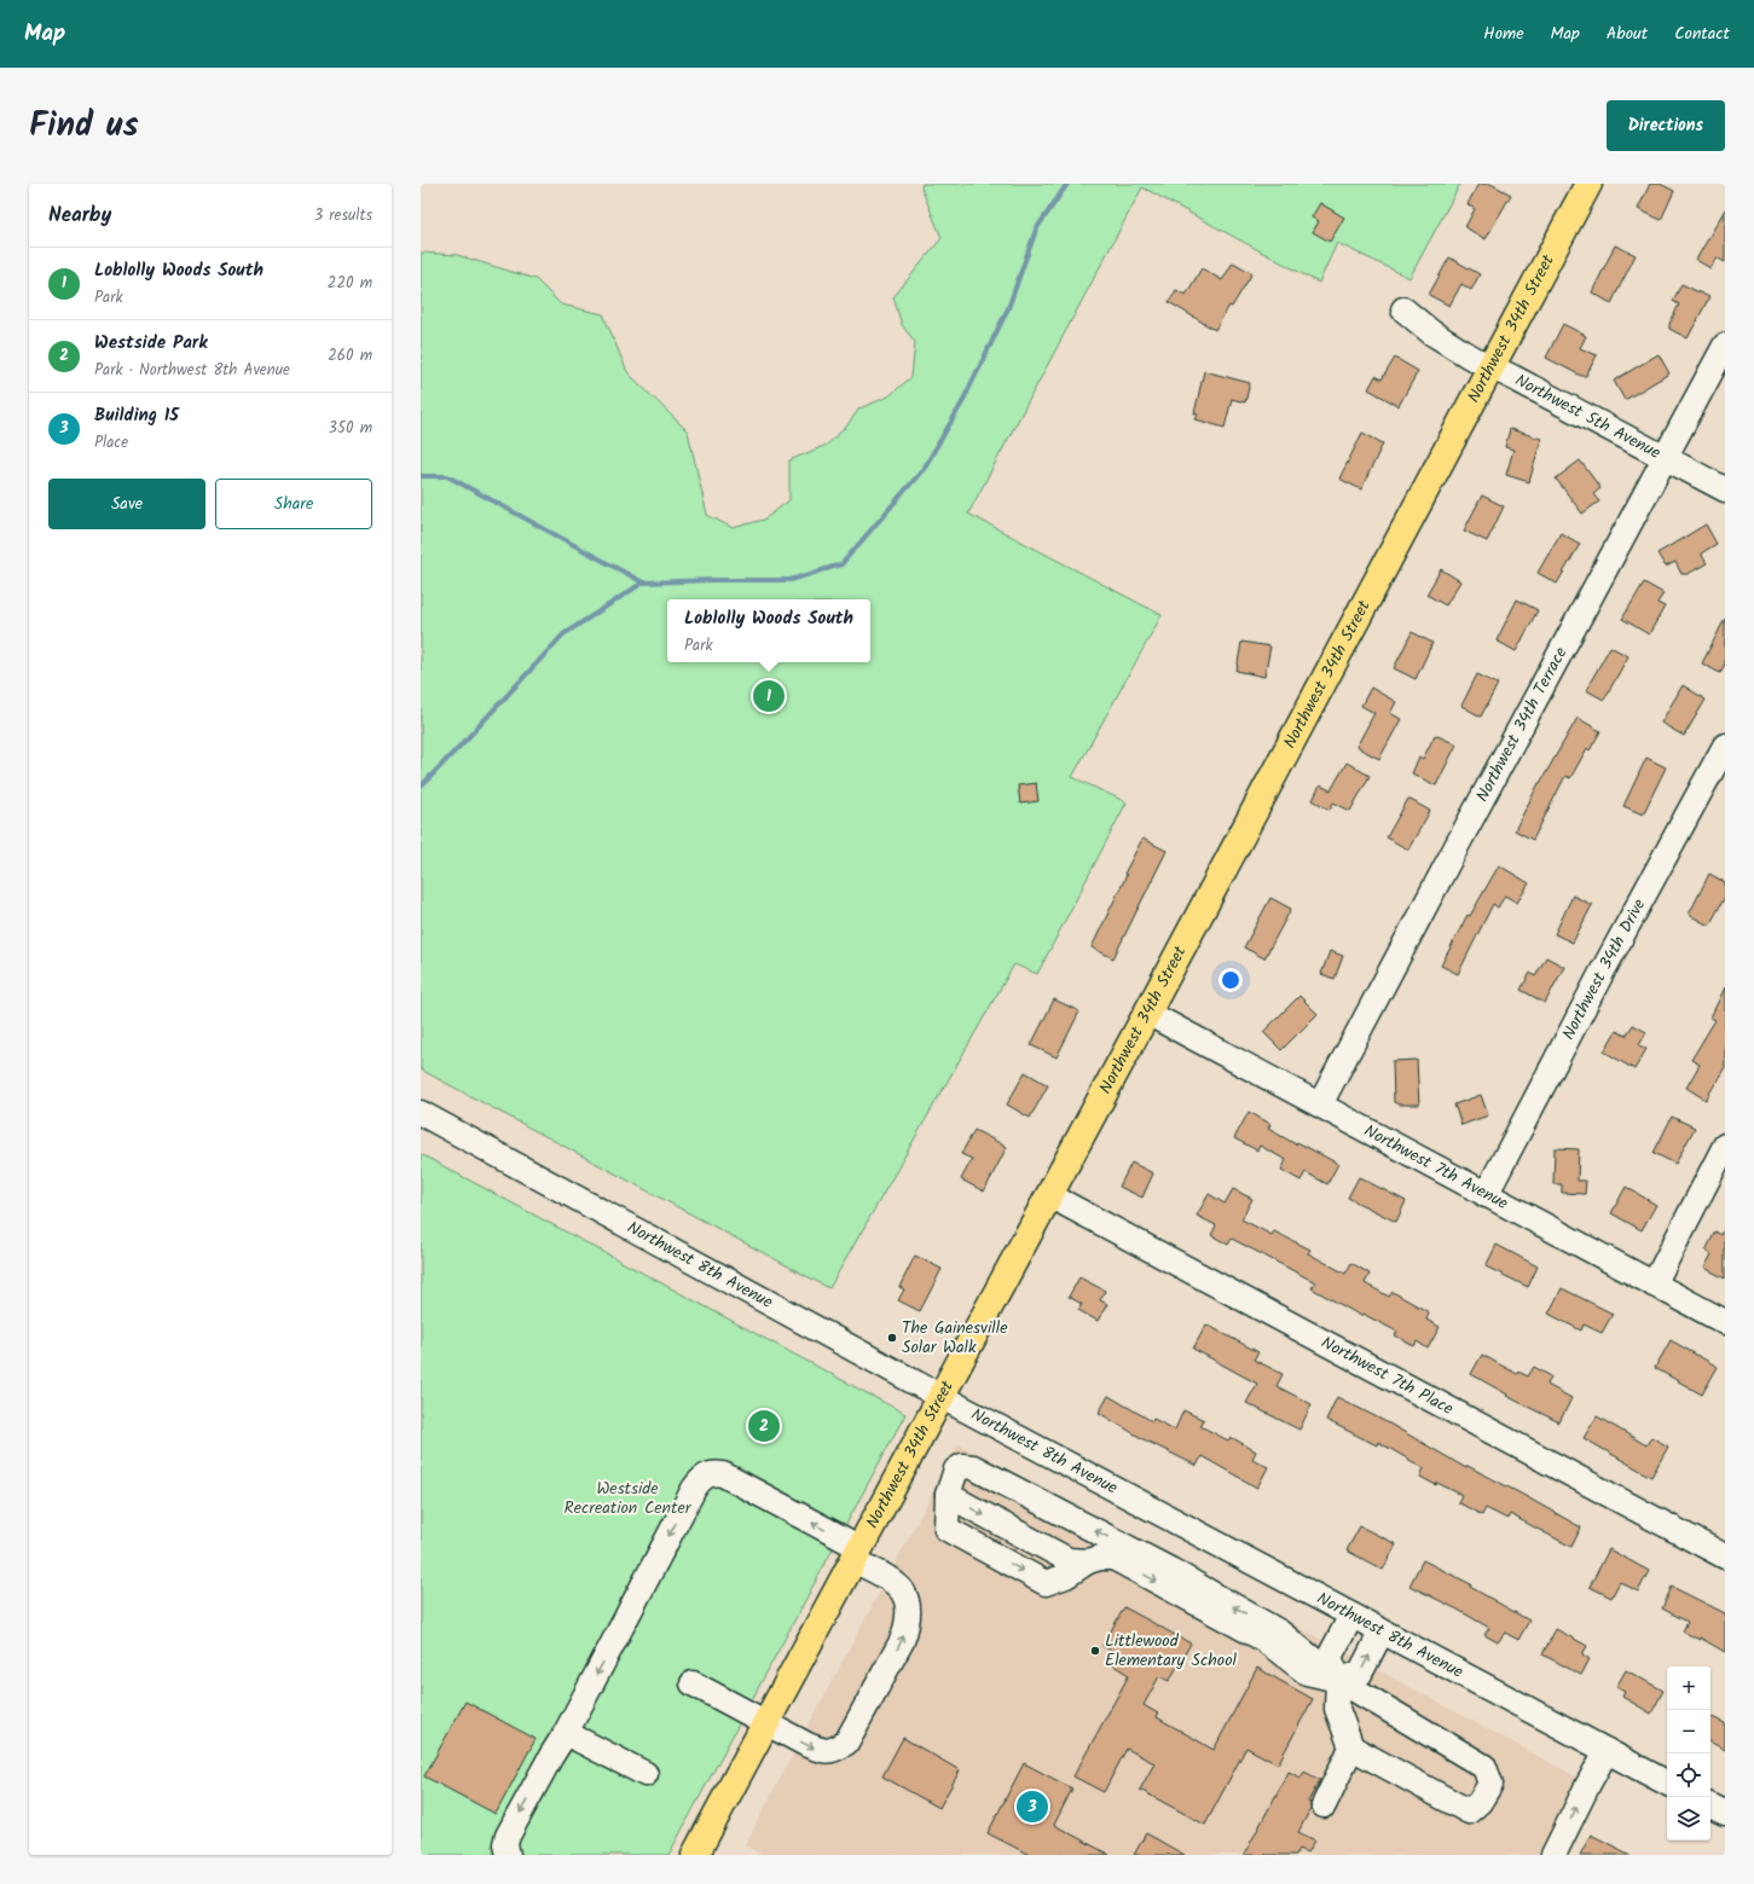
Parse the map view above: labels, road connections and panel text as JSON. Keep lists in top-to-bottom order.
{
  "streets": {
    "main road": ["Northwest 34th Street"],
    "street": [
      "Northwest 5th Avenue",
      "Northwest 34th Terrace",
      "Northwest 34th Drive",
      "Northwest 7th Avenue",
      "Northwest 8th Avenue",
      "Northwest 7th Place"
    ]
  },
  "crossings": [
    ["Northwest 34th Street", "Northwest 5th Avenue"],
    ["Northwest 34th Street", "Northwest 7th Avenue"],
    ["Northwest 34th Street", "Northwest 8th Avenue"],
    ["Northwest 34th Street", "Northwest 7th Place"],
    ["Northwest 5th Avenue", "Northwest 34th Terrace"],
    ["Northwest 34th Terrace", "Northwest 7th Avenue"],
    ["Northwest 34th Drive", "Northwest 7th Avenue"]
  ],
  "parks": ["Westside Recreation Center"],
  "places": ["The Gainesville Solar Walk", "Littlewood Elementary School"],
  "page": {
    "header": "Map",
    "nav": [
      "Home",
      "Map",
      "About",
      "Contact"
    ],
    "title": "Find us",
    "buttons": [
      "Directions",
      ["Save", "Share"]
    ],
    "heading": ["Nearby", "3 results"],
    "list": [
      {
        "mark": "1",
        "name": "Loblolly Woods South",
        "note": "Park",
        "value": "220 m"
      },
      {
        "mark": "2",
        "name": "Westside Park",
        "note": "Park · Northwest 8th Avenue",
        "value": "260 m"
      },
      {
        "mark": "3",
        "name": "Building 15",
        "note": "Place",
        "value": "350 m"
      }
    ],
    "popup": ["Loblolly Woods South", "Park"],
    "pins": ["1", "2", "3"],
    "map_buttons": ["+", "−"]
  }
}
